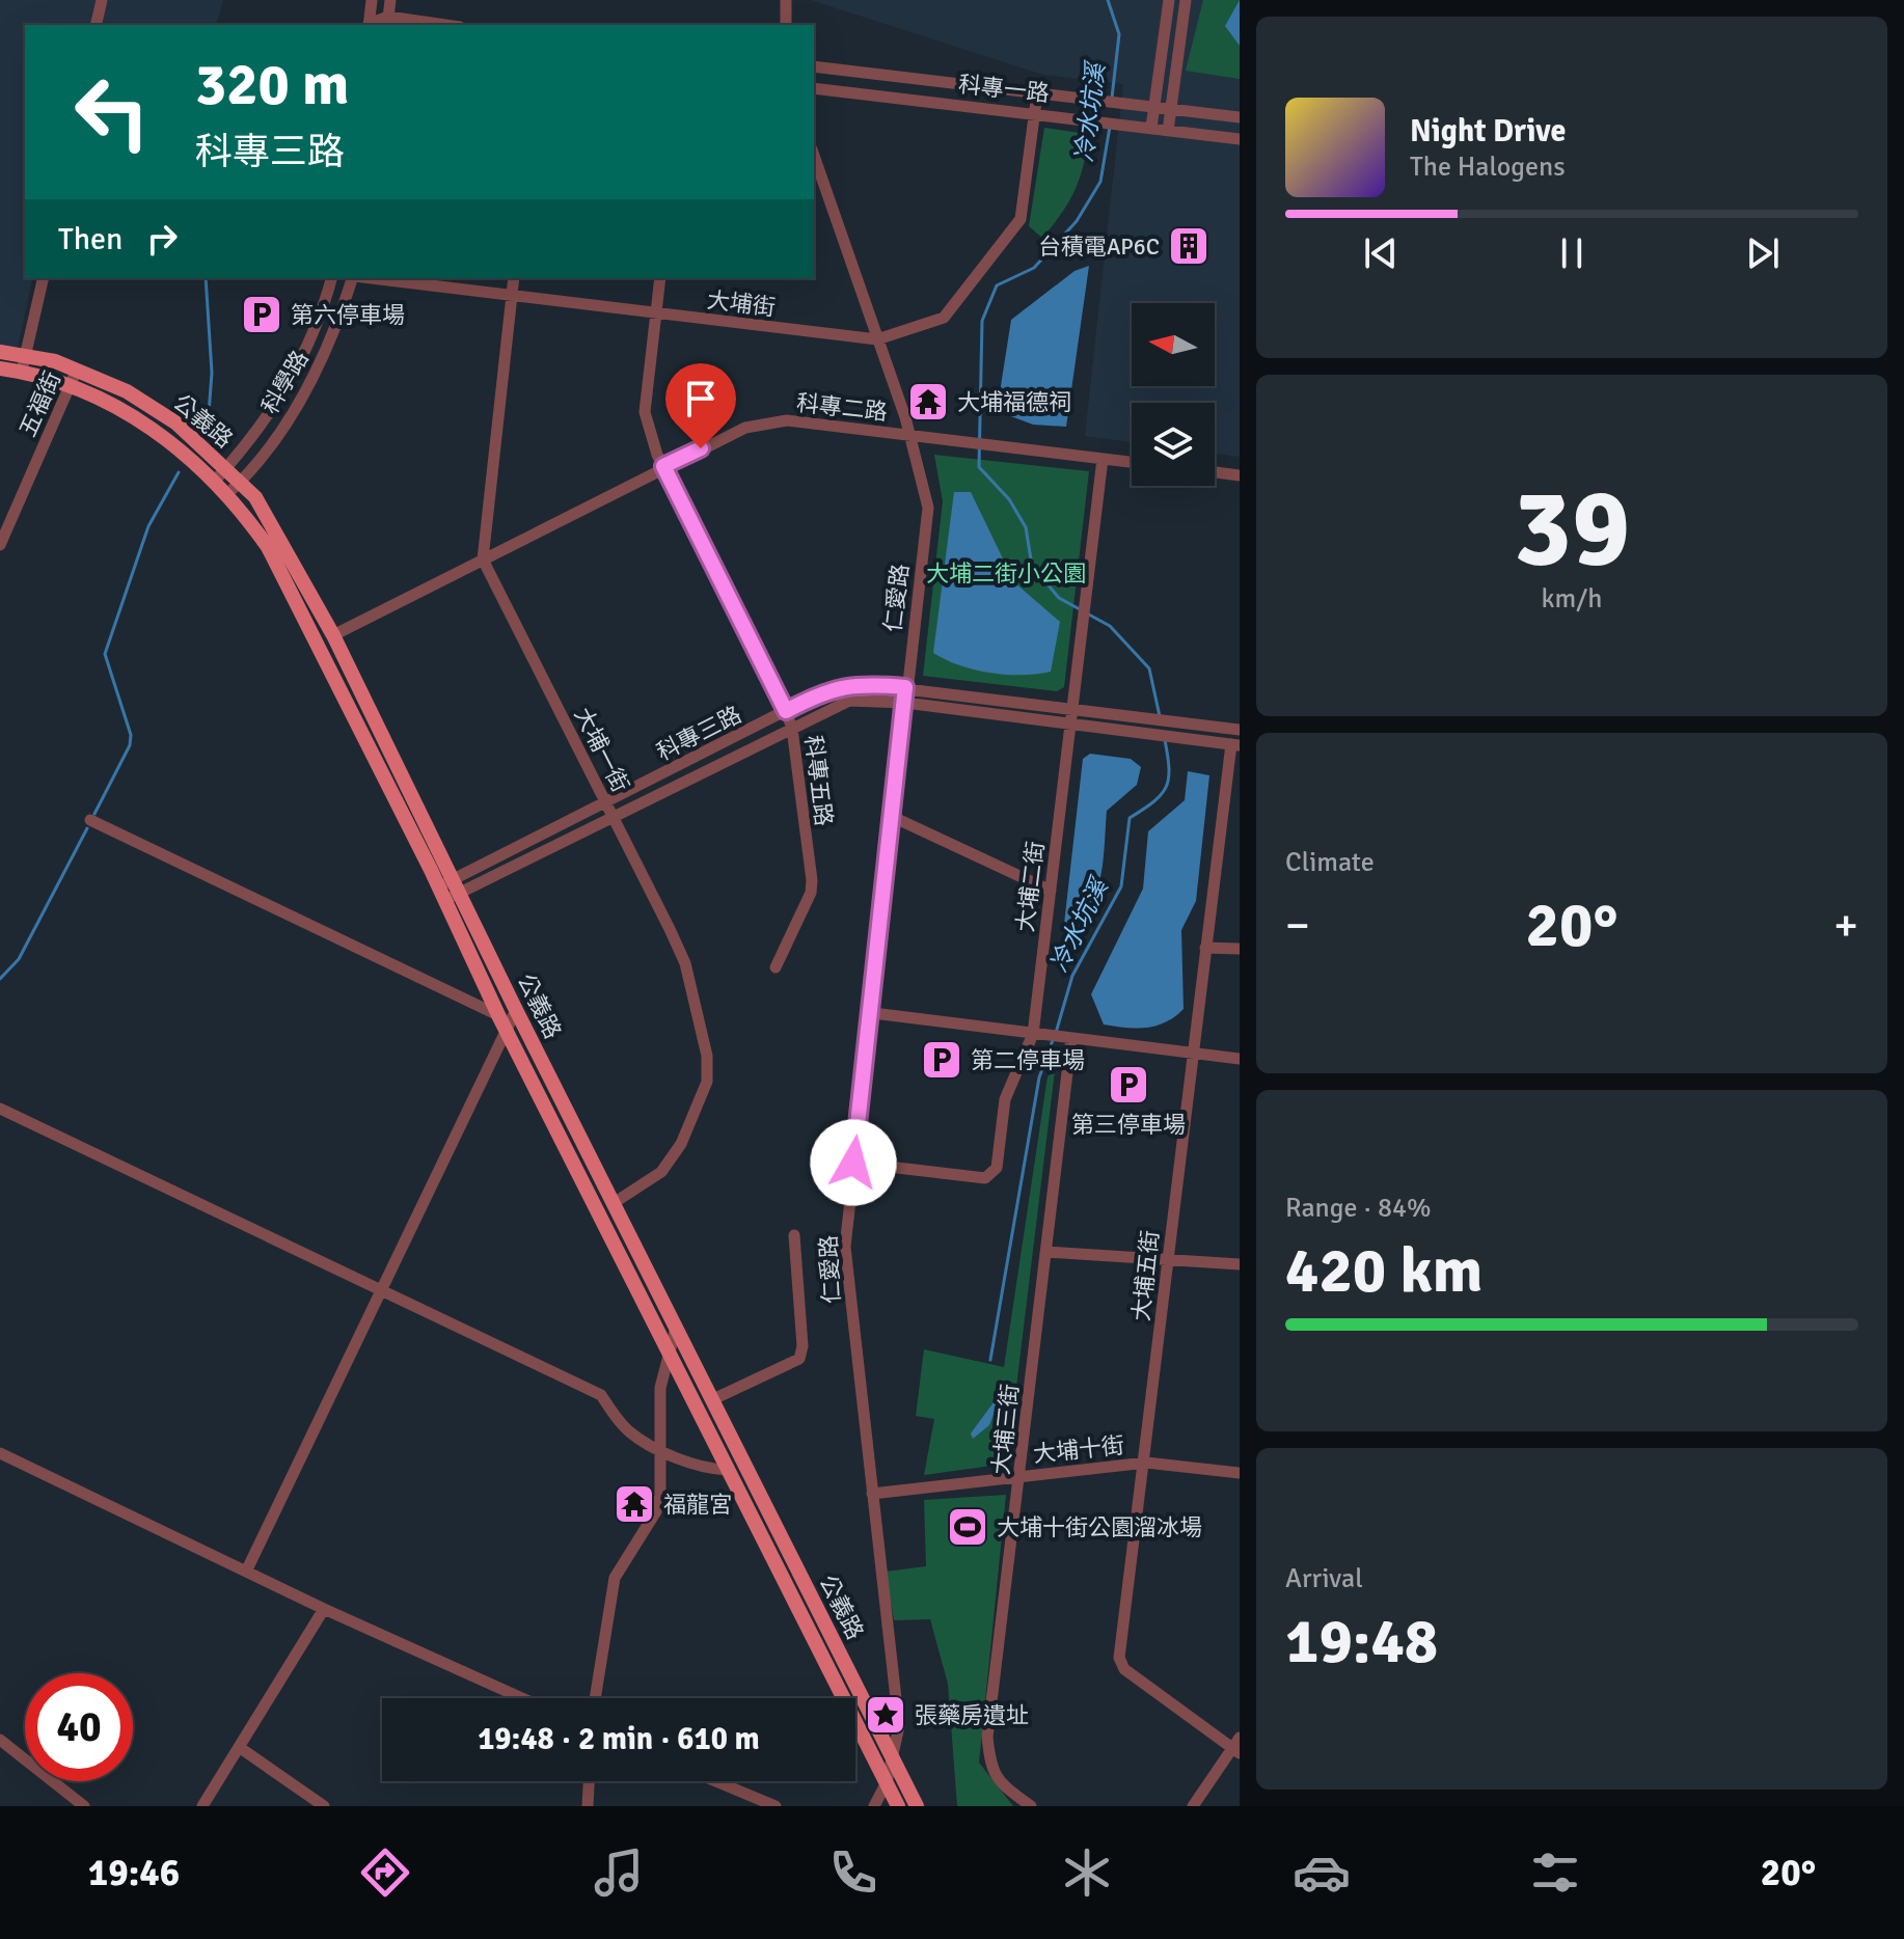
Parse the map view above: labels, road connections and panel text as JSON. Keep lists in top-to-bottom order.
{
  "streets": {
    "main road": ["公義路"],
    "street": [
      "科專一路",
      "大埔街",
      "科學路",
      "五福街",
      "科專二路",
      "仁愛路",
      "科專三路",
      "大埔一街",
      "科專五路",
      "大埔二街",
      "大埔五街",
      "大埔三街",
      "大埔十街"
    ]
  },
  "crossings": [
    ["大埔街", "仁愛路"],
    ["大埔街", "科專五路"],
    ["科學路", "公義路"],
    ["五福街", "公義路"],
    ["科專二路", "公義路"],
    ["科專二路", "仁愛路"],
    ["科專二路", "大埔一街"],
    ["科專二路", "科專五路"],
    ["科專二路", "大埔二街"],
    ["公義路", "仁愛路"],
    ["公義路", "科專三路"],
    ["公義路", "大埔一街"],
    ["仁愛路", "科專三路"],
    ["仁愛路", "大埔二街"],
    ["仁愛路", "大埔十街"],
    ["科專三路", "大埔一街"],
    ["科專三路", "科專五路"],
    ["科專三路", "大埔二街"],
    ["科專三路", "大埔五街"],
    ["大埔五街", "大埔十街"],
    ["大埔三街", "大埔十街"]
  ],
  "water": ["冷水坑溪"],
  "parks": ["大埔二街小公園"],
  "places": {
    "building": ["台積電AP6C"],
    "parking": ["第六停車場", "第二停車場", "第三停車場"],
    "temple": ["大埔福德祠", "福龍宮"],
    "sports": ["大埔十街公園溜冰場"],
    "place": ["張藥房遺址"]
  },
  "north": "left",
  "page": {
    "turn": ["320 m", "科專三路"],
    "song": ["Night Drive", "The Halogens"],
    "then": "Then",
    "tile": [
      ["39", "km/h"],
      "Climate",
      ["Range · 84%", "420 km"],
      ["Arrival", "19:48"]
    ],
    "heat": ["−", "20°", "+"],
    "limit": "40",
    "trip": "19:48 · 2 min · 610 m",
    "tabs": ["19:46", "20°"]
  }
}
